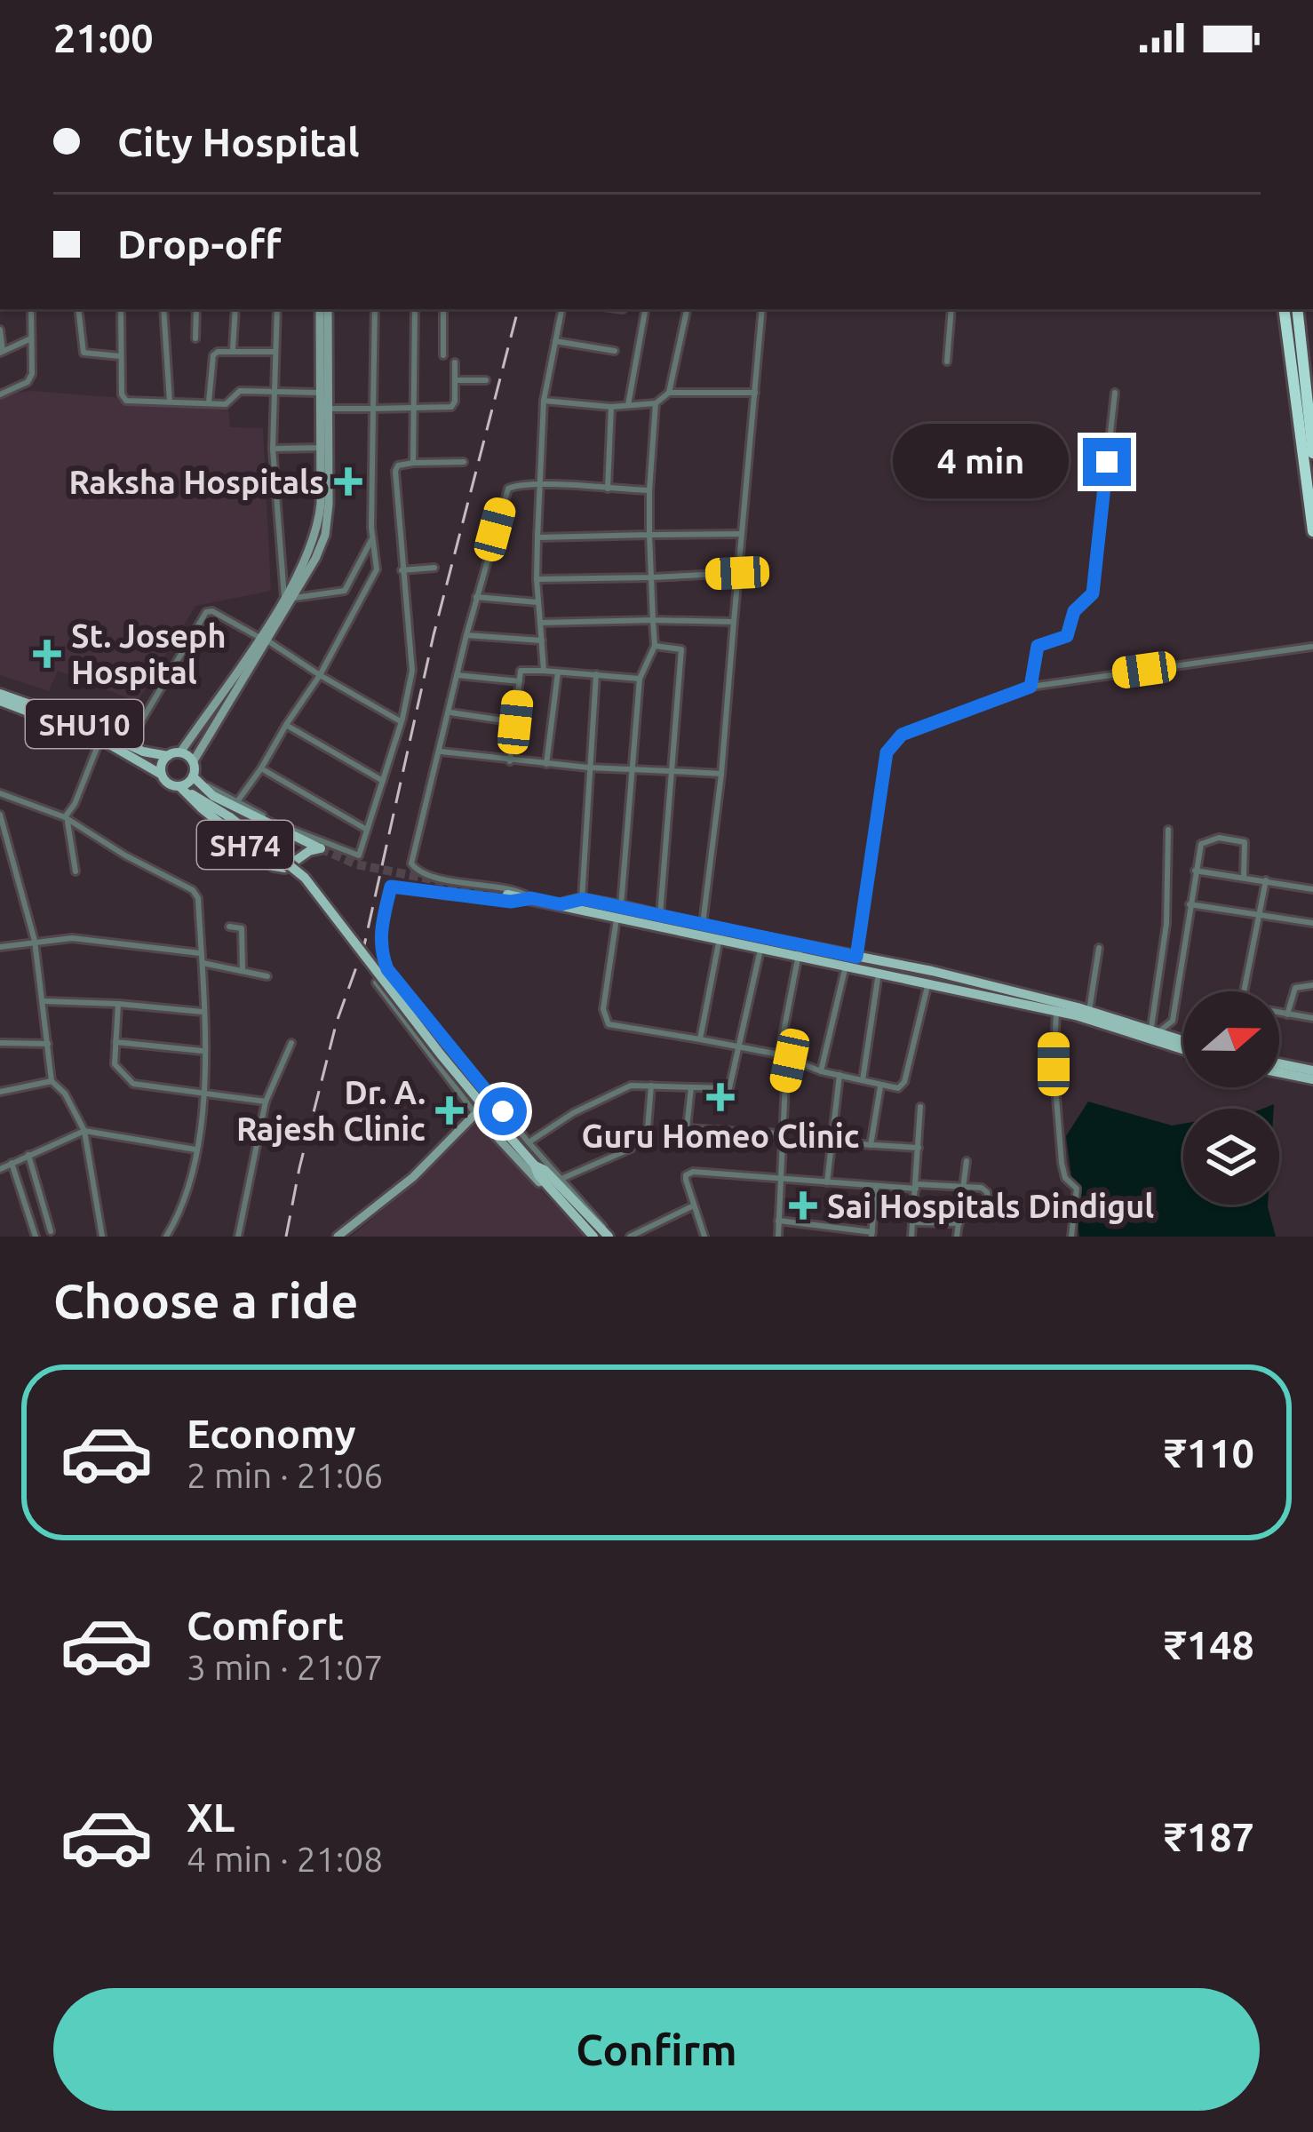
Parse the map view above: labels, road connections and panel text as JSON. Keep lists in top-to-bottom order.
{
  "streets": {
    "main road": ["SHU10", "SH74"]
  },
  "crossings": [
    ["SHU10", "SH74"]
  ],
  "places": {
    "health": [
      "Raksha Hospitals",
      "St. Joseph Hospital",
      "Guru Homeo Clinic",
      "Dr. A. Rajesh Clinic",
      "Sai Hospitals Dindigul"
    ]
  },
  "north": "right",
  "page": {
    "status": "21:00",
    "banner": ["City Hospital", "Drop-off"],
    "bubble": "4 min",
    "heading": "Choose a ride",
    "list": [
      {
        "name": "Economy",
        "note": "2 min · 21:06",
        "value": "₹110"
      },
      {
        "name": "Comfort",
        "note": "3 min · 21:07",
        "value": "₹148"
      },
      {
        "name": "XL",
        "note": "4 min · 21:08",
        "value": "₹187"
      }
    ],
    "buttons": "Confirm"
  }
}
